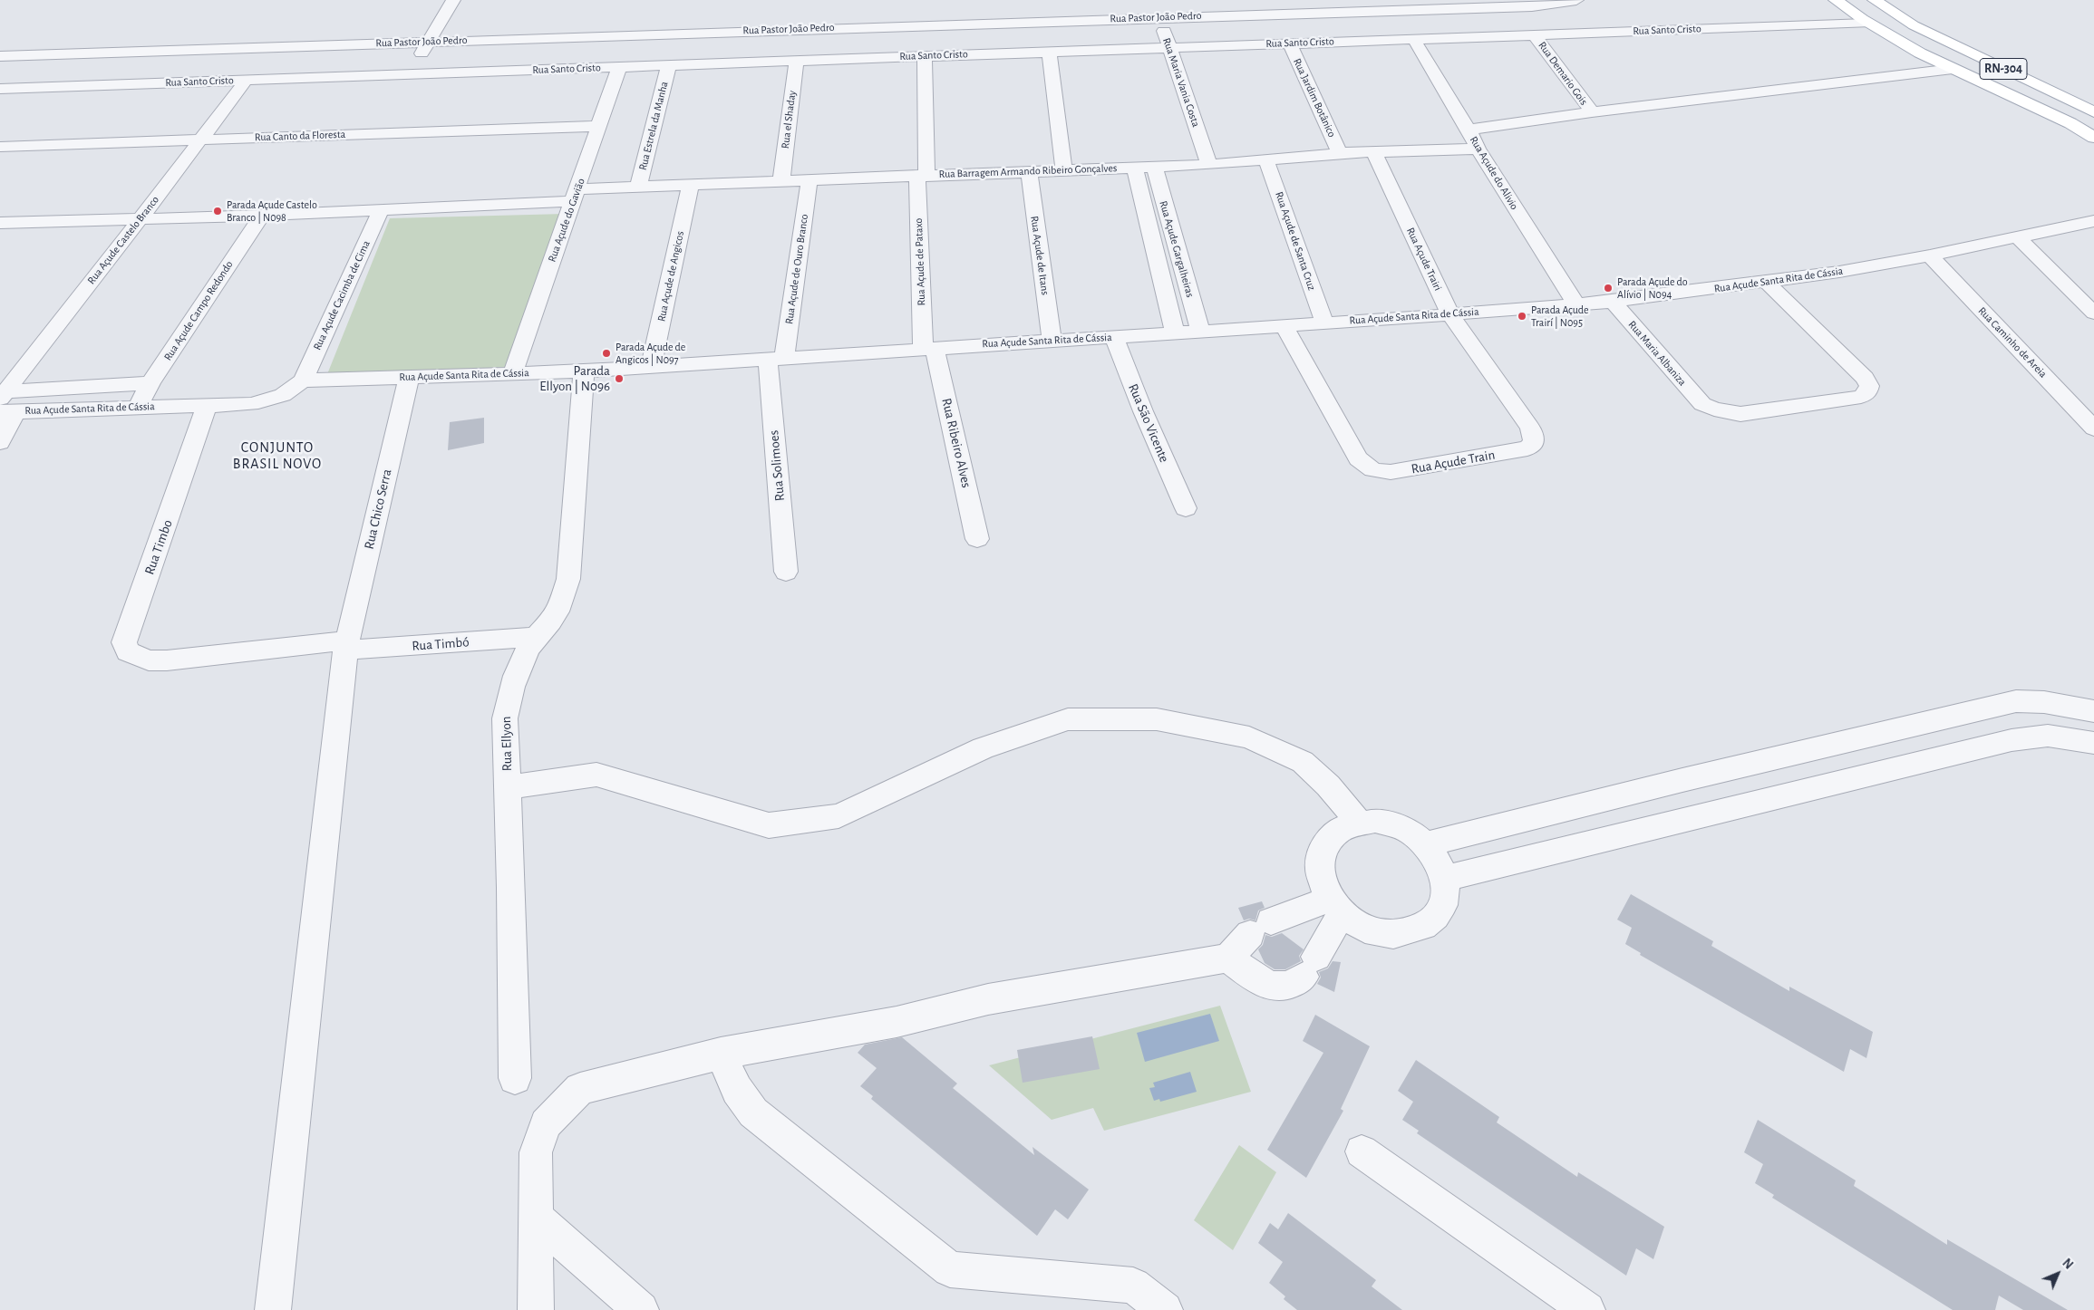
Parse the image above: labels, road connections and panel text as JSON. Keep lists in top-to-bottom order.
{
  "streets": {
    "main road": ["RN-304"],
    "street": [
      "Rua Pastor João Pedro",
      "Rua Santo Cristo",
      "Rua Demario Gois",
      "Rua Maria Vania Costa",
      "Rua Jardim Botânico",
      "Rua el Shaday",
      "Rua Estrela da Manha",
      "Rua Canto da Floresta",
      "Rua Barragem Armando Ribeiro Gonçalves",
      "Rua Açude do Alivio",
      "Rua Açude do Gavião",
      "Rua Açude Castelo Branco",
      "Rua Açude de Santa Cruz",
      "Rua Açude Gargalheiras",
      "Rua Açude de Itans",
      "Rua Açude Trairi",
      "Rua Açude de Pataxo",
      "Rua Açude de Ouro Branco",
      "Rua Açude de Angicos",
      "Rua Açude Santa Rita de Cássia",
      "Rua Açude Cacimba de Cima",
      "Rua Açude Campo Redondo",
      "Rua Caminho de Areia",
      "Rua Maria Albaniza",
      "Rua São Vicente",
      "Rua Ribeiro Alves",
      "Rua Açude Train",
      "Rua Solimoes",
      "Rua Chico Serra",
      "Rua Timbo",
      "Rua Timbó",
      "Rua Ellyon"
    ]
  },
  "crossings": [
    ["Rua Pastor João Pedro", "Rua Maria Vania Costa"],
    ["Rua Santo Cristo", "RN-304"],
    ["Rua Santo Cristo", "Rua Demario Gois"],
    ["Rua Santo Cristo", "Rua Maria Vania Costa"],
    ["Rua Santo Cristo", "Rua Jardim Botânico"],
    ["Rua Santo Cristo", "Rua el Shaday"],
    ["Rua Santo Cristo", "Rua Estrela da Manha"],
    ["Rua Santo Cristo", "Rua Açude do Alivio"],
    ["Rua Santo Cristo", "Rua Açude do Gavião"],
    ["Rua Santo Cristo", "Rua Açude Castelo Branco"],
    ["Rua Santo Cristo", "Rua Açude de Pataxo"],
    ["Rua Maria Vania Costa", "Rua Barragem Armando Ribeiro Gonçalves"],
    ["Rua Jardim Botânico", "Rua Barragem Armando Ribeiro Gonçalves"],
    ["Rua el Shaday", "Rua Barragem Armando Ribeiro Gonçalves"],
    ["Rua Estrela da Manha", "Rua Barragem Armando Ribeiro Gonçalves"],
    ["Rua Canto da Floresta", "Rua Açude do Gavião"],
    ["Rua Canto da Floresta", "Rua Açude Castelo Branco"],
    ["Rua Barragem Armando Ribeiro Gonçalves", "Rua Açude do Alivio"],
    ["Rua Barragem Armando Ribeiro Gonçalves", "Rua Açude do Gavião"],
    ["Rua Barragem Armando Ribeiro Gonçalves", "Rua Açude Castelo Branco"],
    ["Rua Barragem Armando Ribeiro Gonçalves", "Rua Açude de Santa Cruz"],
    ["Rua Barragem Armando Ribeiro Gonçalves", "Rua Açude Gargalheiras"],
    ["Rua Barragem Armando Ribeiro Gonçalves", "Rua Açude de Itans"],
    ["Rua Barragem Armando Ribeiro Gonçalves", "Rua Açude Trairi"],
    ["Rua Barragem Armando Ribeiro Gonçalves", "Rua Açude de Pataxo"],
    ["Rua Barragem Armando Ribeiro Gonçalves", "Rua Açude de Ouro Branco"],
    ["Rua Barragem Armando Ribeiro Gonçalves", "Rua Açude de Angicos"],
    ["Rua Barragem Armando Ribeiro Gonçalves", "Rua Açude Cacimba de Cima"],
    ["Rua Barragem Armando Ribeiro Gonçalves", "Rua Açude Campo Redondo"],
    ["Rua Açude do Alivio", "Rua Açude Santa Rita de Cássia"],
    ["Rua Açude do Gavião", "Rua Açude Santa Rita de Cássia"],
    ["Rua Açude Castelo Branco", "Rua Açude Santa Rita de Cássia"],
    ["Rua Açude de Santa Cruz", "Rua Açude Santa Rita de Cássia"],
    ["Rua Açude Gargalheiras", "Rua Açude Santa Rita de Cássia"],
    ["Rua Açude de Itans", "Rua Açude Santa Rita de Cássia"],
    ["Rua Açude Trairi", "Rua Açude Santa Rita de Cássia"],
    ["Rua Açude Trairi", "Rua Açude Train"],
    ["Rua Açude de Pataxo", "Rua Açude Santa Rita de Cássia"],
    ["Rua Açude de Pataxo", "Rua Ribeiro Alves"],
    ["Rua Açude de Ouro Branco", "Rua Açude Santa Rita de Cássia"],
    ["Rua Açude de Ouro Branco", "Rua Solimoes"],
    ["Rua Açude de Angicos", "Rua Açude Santa Rita de Cássia"],
    ["Rua Açude Santa Rita de Cássia", "Rua Açude Cacimba de Cima"],
    ["Rua Açude Santa Rita de Cássia", "Rua Açude Campo Redondo"],
    ["Rua Açude Santa Rita de Cássia", "Rua Caminho de Areia"],
    ["Rua Açude Santa Rita de Cássia", "Rua Maria Albaniza"],
    ["Rua Açude Santa Rita de Cássia", "Rua São Vicente"],
    ["Rua Açude Santa Rita de Cássia", "Rua Ribeiro Alves"],
    ["Rua Açude Santa Rita de Cássia", "Rua Açude Train"],
    ["Rua Açude Santa Rita de Cássia", "Rua Solimoes"],
    ["Rua Açude Santa Rita de Cássia", "Rua Chico Serra"],
    ["Rua Açude Santa Rita de Cássia", "Rua Timbo"],
    ["Rua Açude Santa Rita de Cássia", "Rua Ellyon"],
    ["Rua Chico Serra", "Rua Timbó"],
    ["Rua Timbo", "Rua Timbó"],
    ["Rua Timbó", "Rua Ellyon"]
  ],
  "districts": ["CONJUNTO BRASIL NOVO"],
  "places": [
    "Parada Açude Castelo Branco | N098",
    "Parada Açude do Alívio | N094",
    "Parada Açude Trairí | N095",
    "Parada Açude de Angicos | N097",
    "Parada Ellyon | N096"
  ],
  "north": "top right"
}
